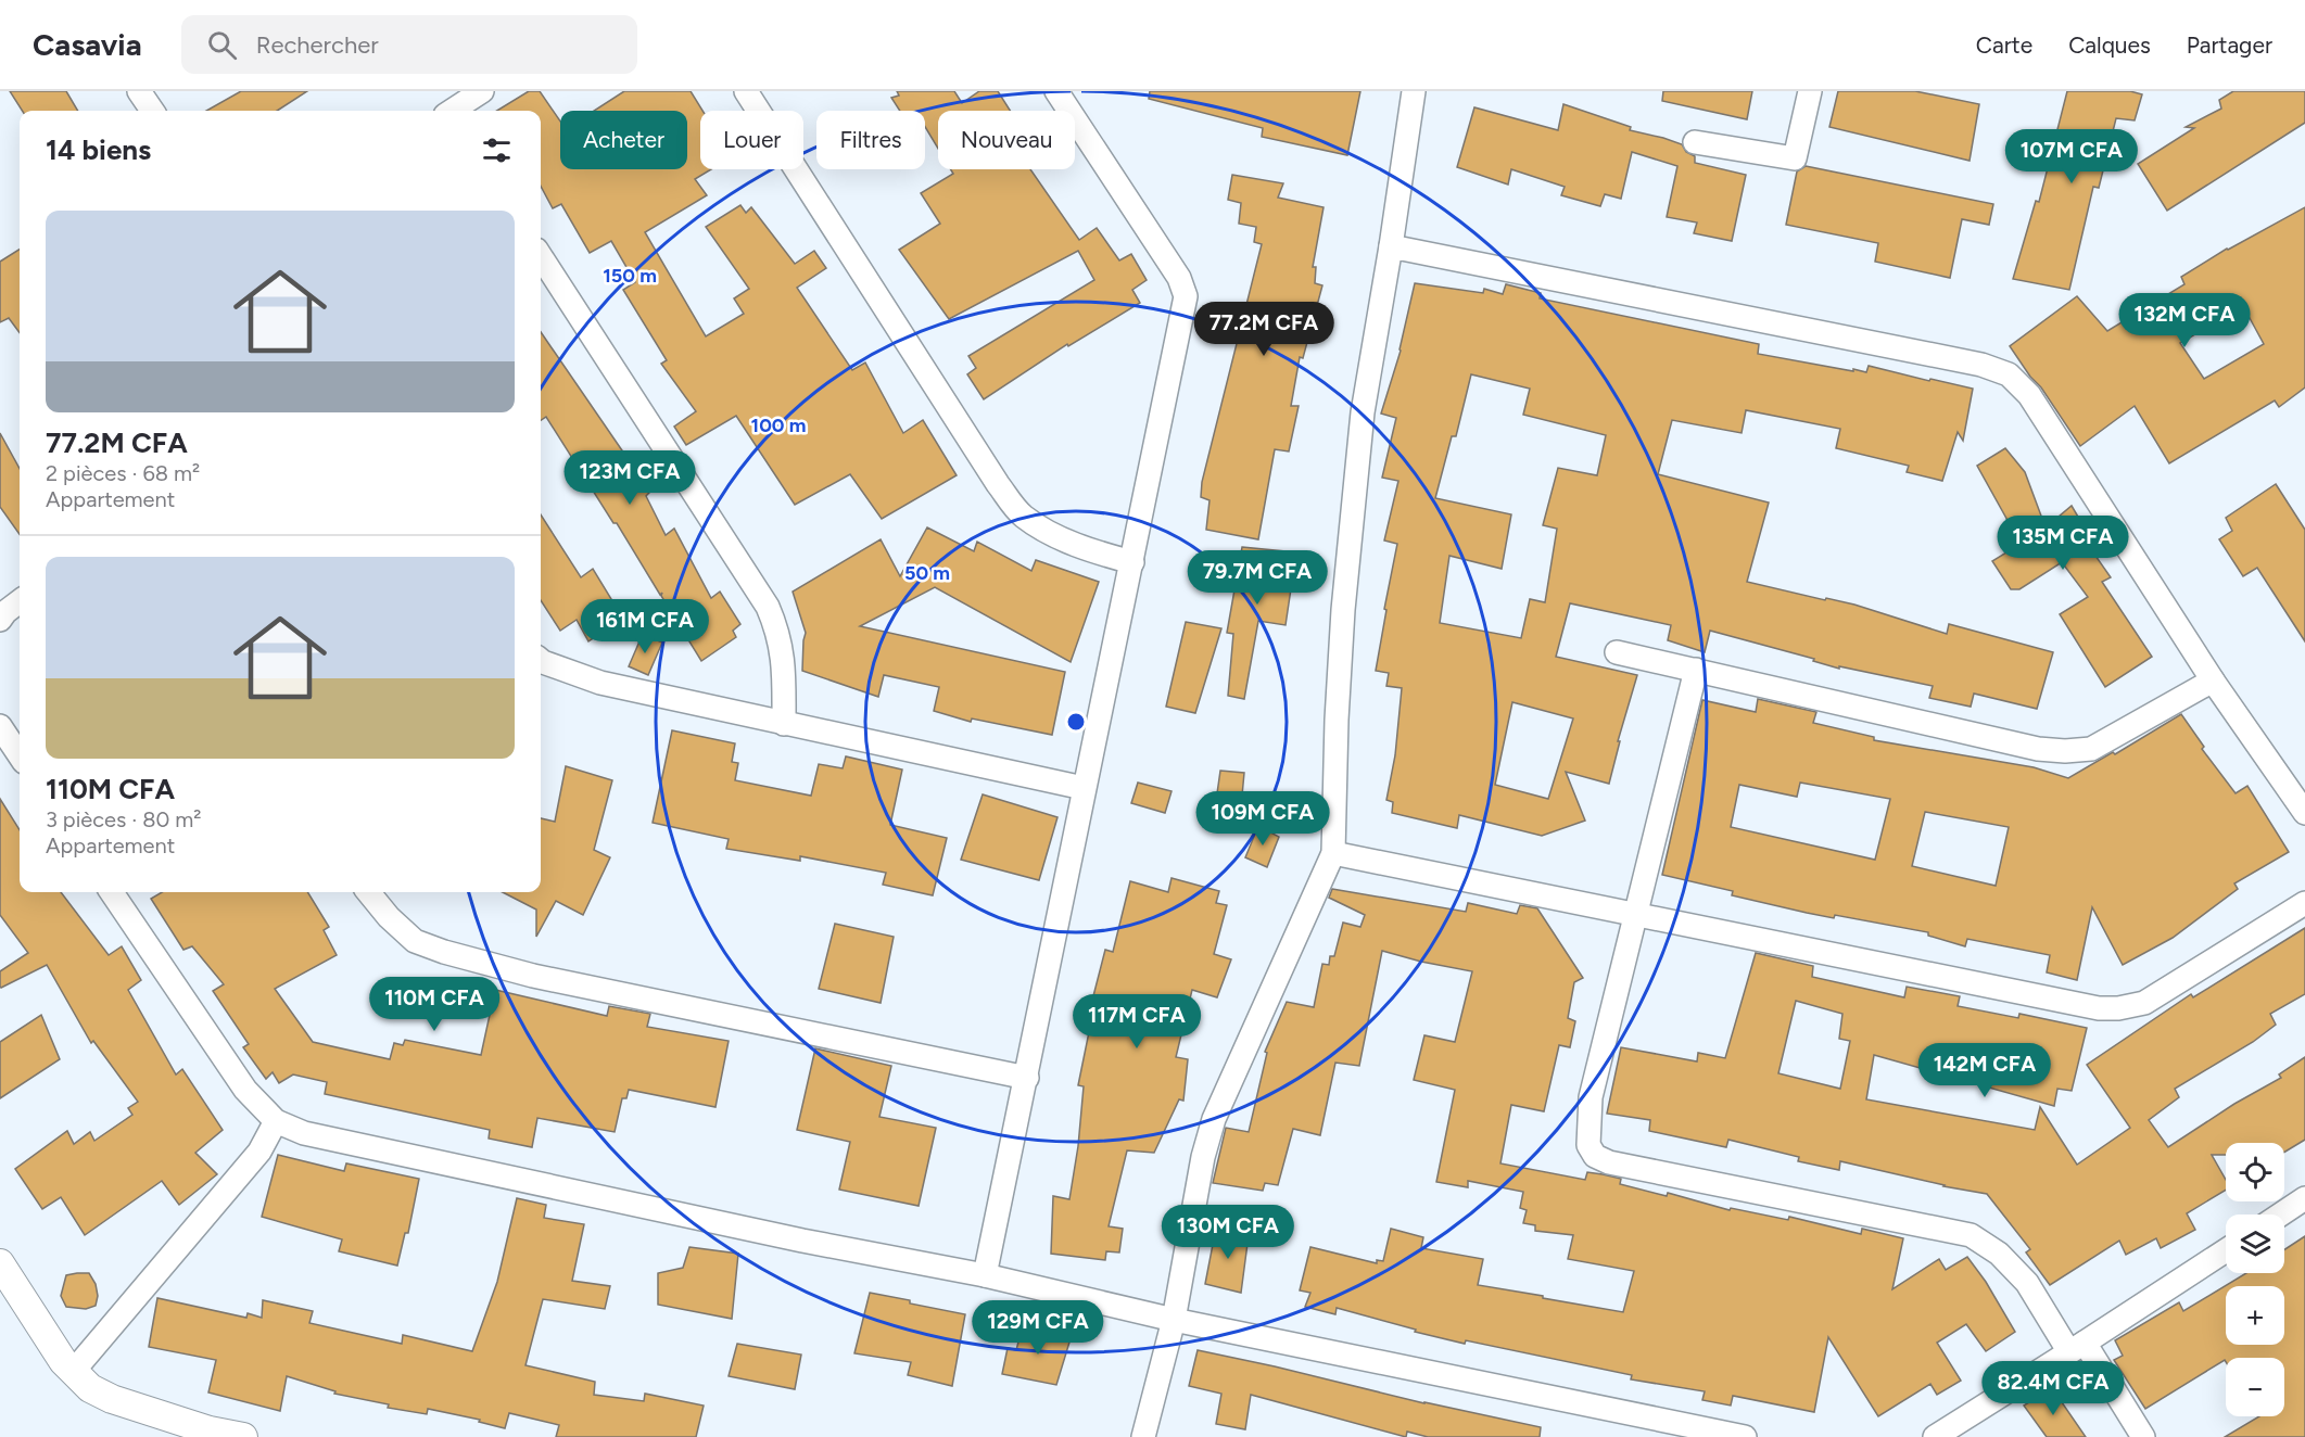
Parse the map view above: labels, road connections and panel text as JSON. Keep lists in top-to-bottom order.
{
  "page": {
    "header": "Casavia",
    "search": "Rechercher",
    "nav": ["Carte", "Calques", "Partager"],
    "chip": [
      "Acheter",
      "Louer",
      "Filtres",
      "Nouveau"
    ],
    "heading": "14 biens",
    "price": [
      "107M CFA",
      "132M CFA",
      "77.2M CFA",
      "123M CFA",
      "135M CFA",
      "79.7M CFA",
      "161M CFA",
      "109M CFA",
      "110M CFA",
      "117M CFA",
      "142M CFA",
      "130M CFA",
      "129M CFA",
      "82.4M CFA"
    ],
    "list": [
      {
        "name": "77.2M CFA",
        "note": "2 pièces · 68 m² · Appartement"
      },
      {
        "name": "110M CFA",
        "note": "3 pièces · 80 m² · Appartement"
      }
    ],
    "map_buttons": ["+", "−"]
  },
  "rings": ["150 m", "100 m", "50 m"]
}
